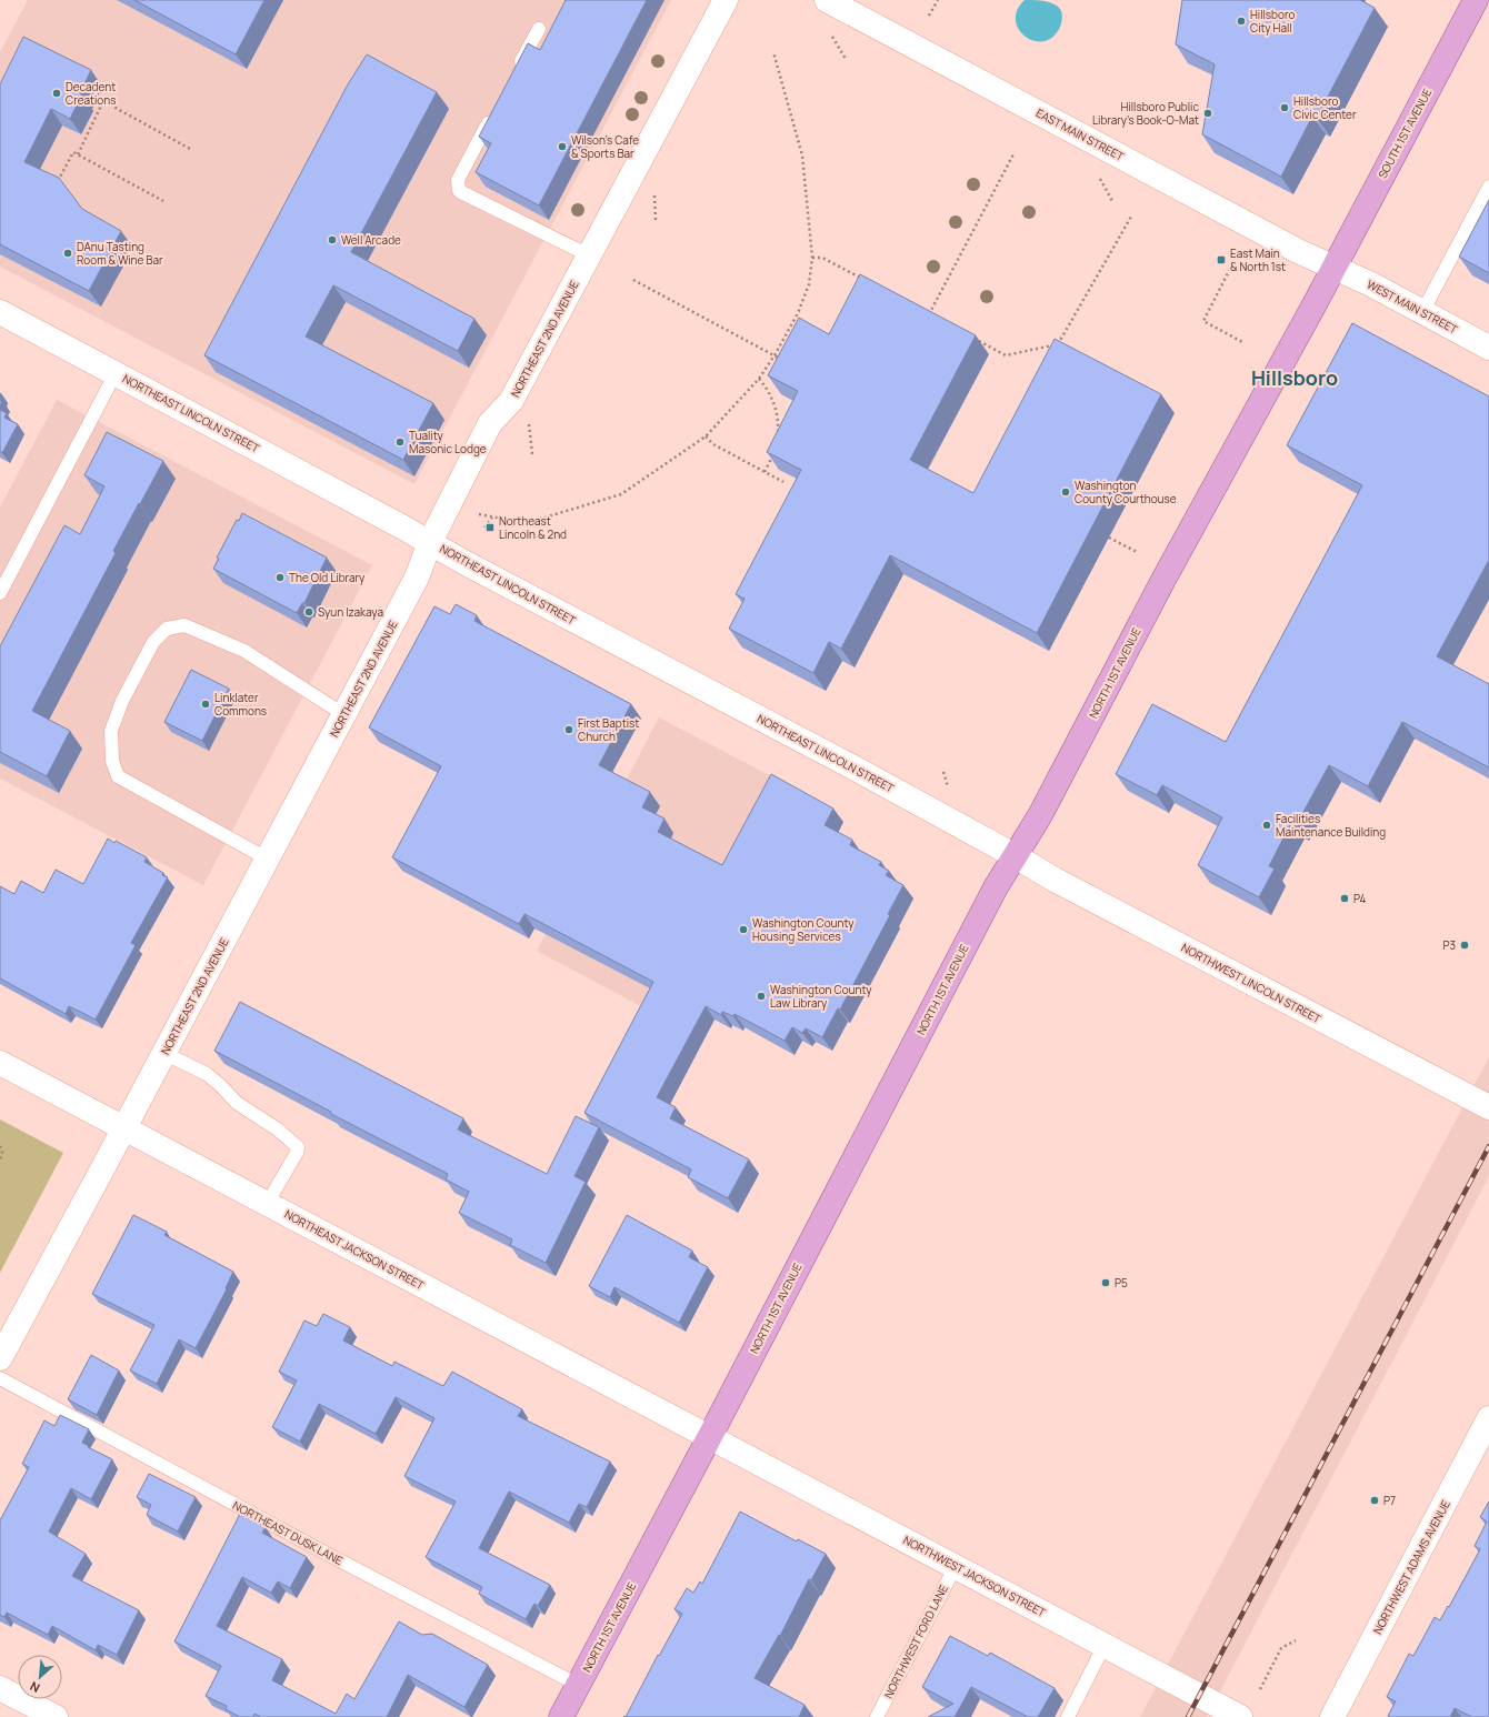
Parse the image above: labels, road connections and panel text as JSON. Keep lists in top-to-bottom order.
{
  "streets": {
    "main road": ["SOUTH 1ST AVENUE", "NORTH 1ST AVENUE"],
    "street": [
      "EAST MAIN STREET",
      "WEST MAIN STREET",
      "NORTHEAST 2ND AVENUE",
      "NORTHEAST LINCOLN STREET",
      "NORTHWEST LINCOLN STREET",
      "NORTHEAST JACKSON STREET",
      "NORTHWEST ADAMS AVENUE",
      "NORTHWEST JACKSON STREET"
    ],
    "lane": ["NORTHEAST DUSK LANE", "NORTHWEST FORD LANE"]
  },
  "crossings": [
    ["SOUTH 1ST AVENUE", "EAST MAIN STREET"],
    ["SOUTH 1ST AVENUE", "WEST MAIN STREET"],
    ["SOUTH 1ST AVENUE", "NORTH 1ST AVENUE"],
    ["EAST MAIN STREET", "WEST MAIN STREET"],
    ["EAST MAIN STREET", "NORTH 1ST AVENUE"],
    ["WEST MAIN STREET", "NORTH 1ST AVENUE"],
    ["NORTHEAST 2ND AVENUE", "NORTHEAST LINCOLN STREET"],
    ["NORTHEAST 2ND AVENUE", "NORTHEAST JACKSON STREET"],
    ["NORTHEAST LINCOLN STREET", "NORTH 1ST AVENUE"],
    ["NORTHEAST LINCOLN STREET", "NORTHWEST LINCOLN STREET"],
    ["NORTH 1ST AVENUE", "NORTHWEST LINCOLN STREET"],
    ["NORTH 1ST AVENUE", "NORTHEAST JACKSON STREET"],
    ["NORTH 1ST AVENUE", "NORTHEAST DUSK LANE"],
    ["NORTH 1ST AVENUE", "NORTHWEST JACKSON STREET"],
    ["NORTHEAST JACKSON STREET", "NORTHWEST JACKSON STREET"],
    ["NORTHWEST JACKSON STREET", "NORTHWEST FORD LANE"]
  ],
  "districts": ["Hillsboro"],
  "places": {
    "other": [
      "Hillsboro City Hall",
      "Decadent Creations",
      "Hillsboro Civic Center",
      "Hillsboro Public Library's Book-O-Mat",
      "Wilson's Cafe & Sports Bar",
      "Well Arcade",
      "DAnu Tasting Room & Wine Bar",
      "Tuality Masonic Lodge",
      "Washington County Courthouse",
      "The Old Library",
      "Syun Izakaya",
      "Linklater Commons",
      "First Baptist Church",
      "Facilities Maintenance Building",
      "P4",
      "Washington County Housing Services",
      "P3",
      "Washington County Law Library",
      "P5",
      "P7"
    ],
    "transit": ["East Main & North 1st", "Northeast Lincoln & 2nd"]
  },
  "north": "bottom left"
}
